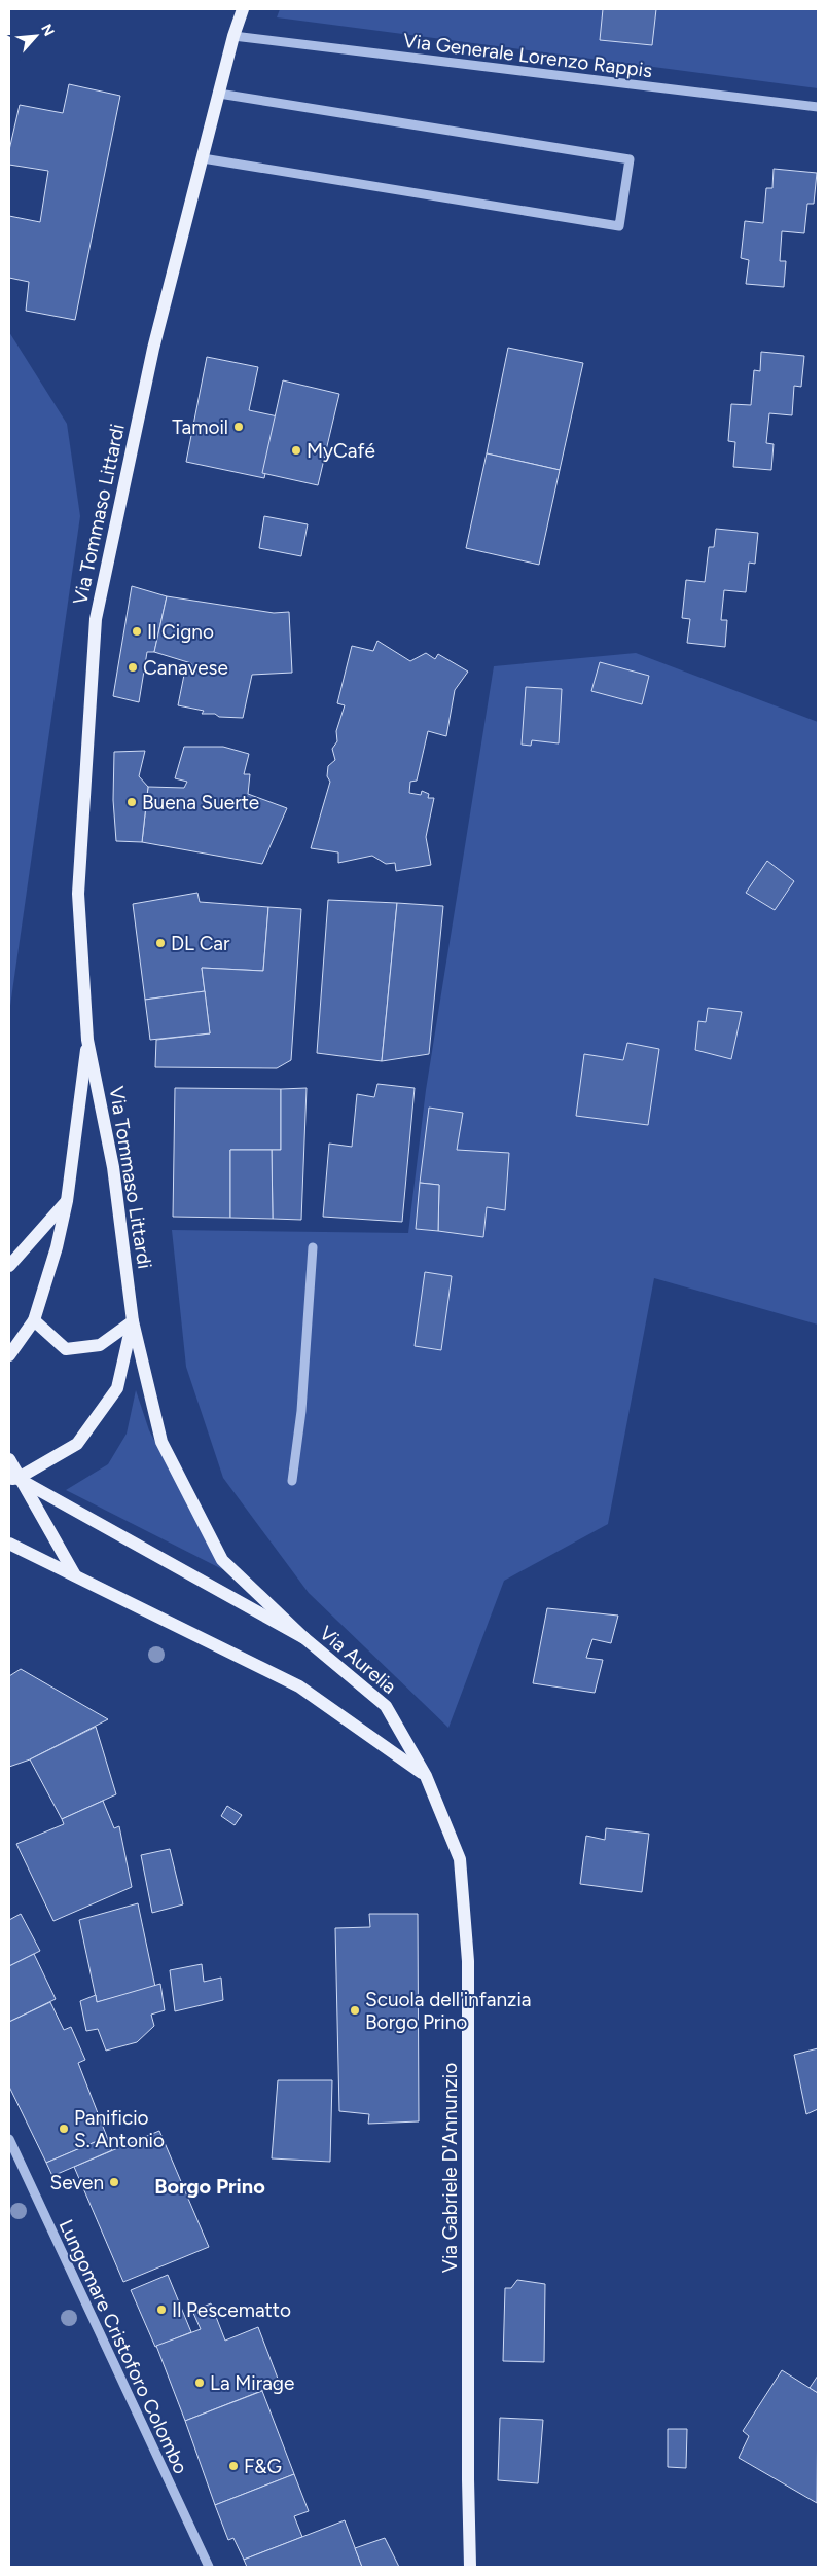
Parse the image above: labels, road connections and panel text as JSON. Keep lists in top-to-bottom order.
{
  "streets": {
    "main road": ["Via Tommaso Littardi", "Via Aurelia", "Via Gabriele D'Annunzio"],
    "street": ["Via Generale Lorenzo Rappis", "Lungomare Cristoforo Colombo"]
  },
  "crossings": [
    ["Via Generale Lorenzo Rappis", "Via Tommaso Littardi"],
    ["Via Tommaso Littardi", "Via Aurelia"],
    ["Via Aurelia", "Via Gabriele D'Annunzio"]
  ],
  "districts": ["Borgo Prino"],
  "places": [
    "Tamoil",
    "MyCafé",
    "Il Cigno",
    "Canavese",
    "Buena Suerte",
    "DL Car",
    "Scuola dell'infanzia Borgo Prino",
    "Panificio S. Antonio",
    "Seven",
    "Il Pescematto",
    "La Mirage",
    "F&G"
  ],
  "north": "top right"
}
